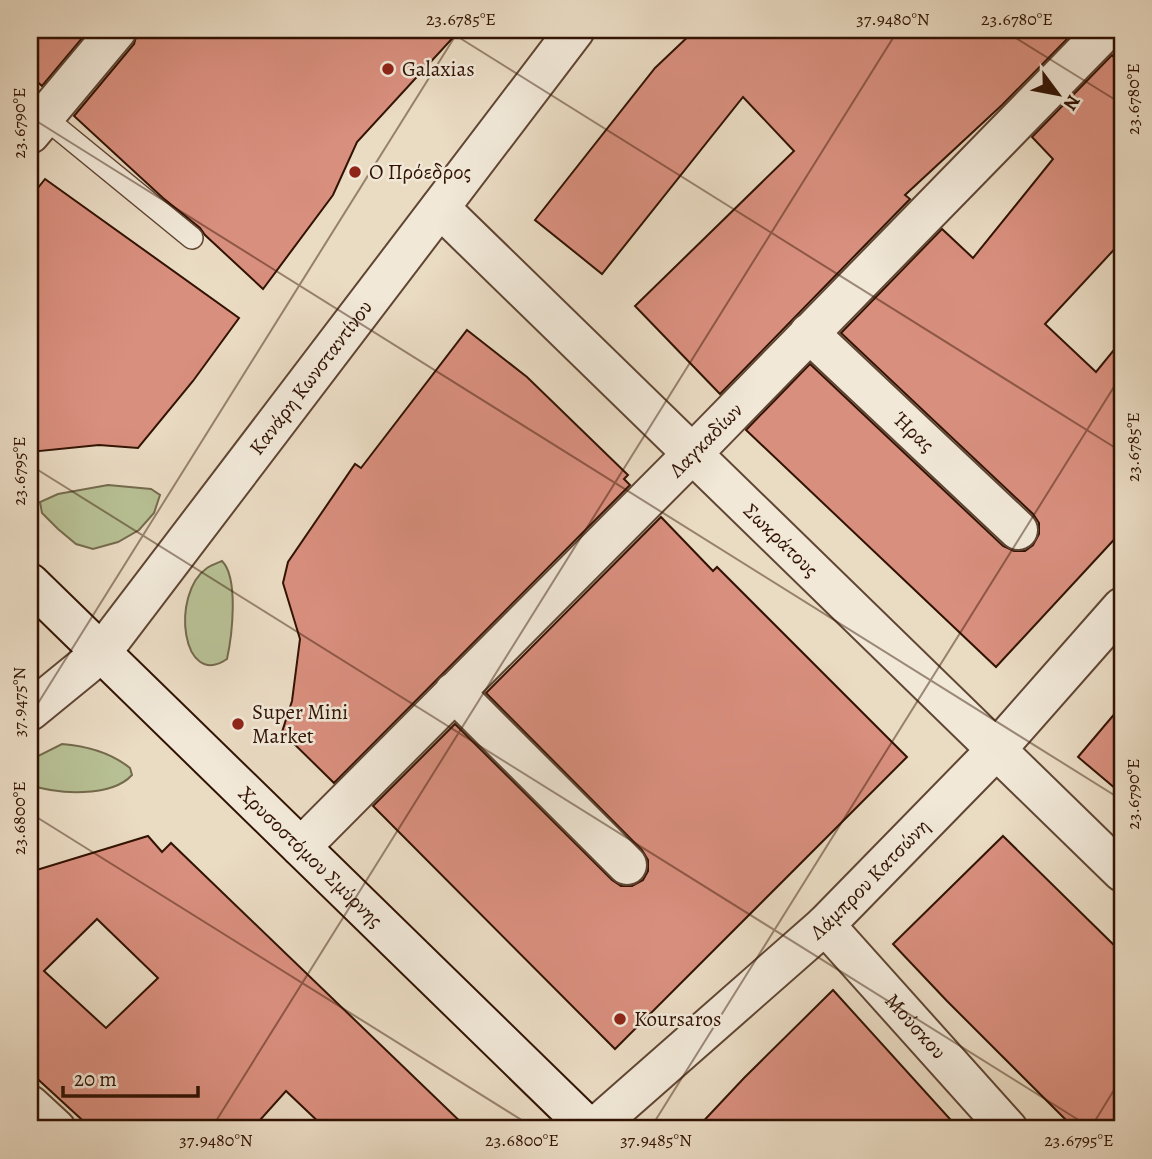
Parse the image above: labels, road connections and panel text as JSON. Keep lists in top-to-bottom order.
{
  "streets": {
    "street": [
      "Κανάρη Κωνσταντίνου",
      "Ήρας",
      "Λαγκαδίων",
      "Σωκράτους",
      "Χρυσοστόμου Σμύρνης",
      "Λάμπρου Κατσώνη",
      "Μούσκου"
    ]
  },
  "crossings": [
    ["Κανάρη Κωνσταντίνου", "Σωκράτους"],
    ["Κανάρη Κωνσταντίνου", "Χρυσοστόμου Σμύρνης"],
    ["Ήρας", "Λαγκαδίων"],
    ["Λαγκαδίων", "Σωκράτους"],
    ["Λαγκαδίων", "Χρυσοστόμου Σμύρνης"],
    ["Σωκράτους", "Λάμπρου Κατσώνη"],
    ["Χρυσοστόμου Σμύρνης", "Λάμπρου Κατσώνη"],
    ["Λάμπρου Κατσώνη", "Μούσκου"]
  ],
  "places": [
    "Galaxias",
    "Ο Πρόεδρος",
    "Super Mini Market",
    "Koursaros"
  ],
  "scale_bar": "20 m",
  "north": "bottom right",
  "coordinates": [
    "23.6785°E",
    "37.9480°N",
    "23.6780°E",
    "23.6790°E",
    "23.6795°E",
    "37.9475°N",
    "23.6800°E",
    "37.9485°N"
  ]
}
